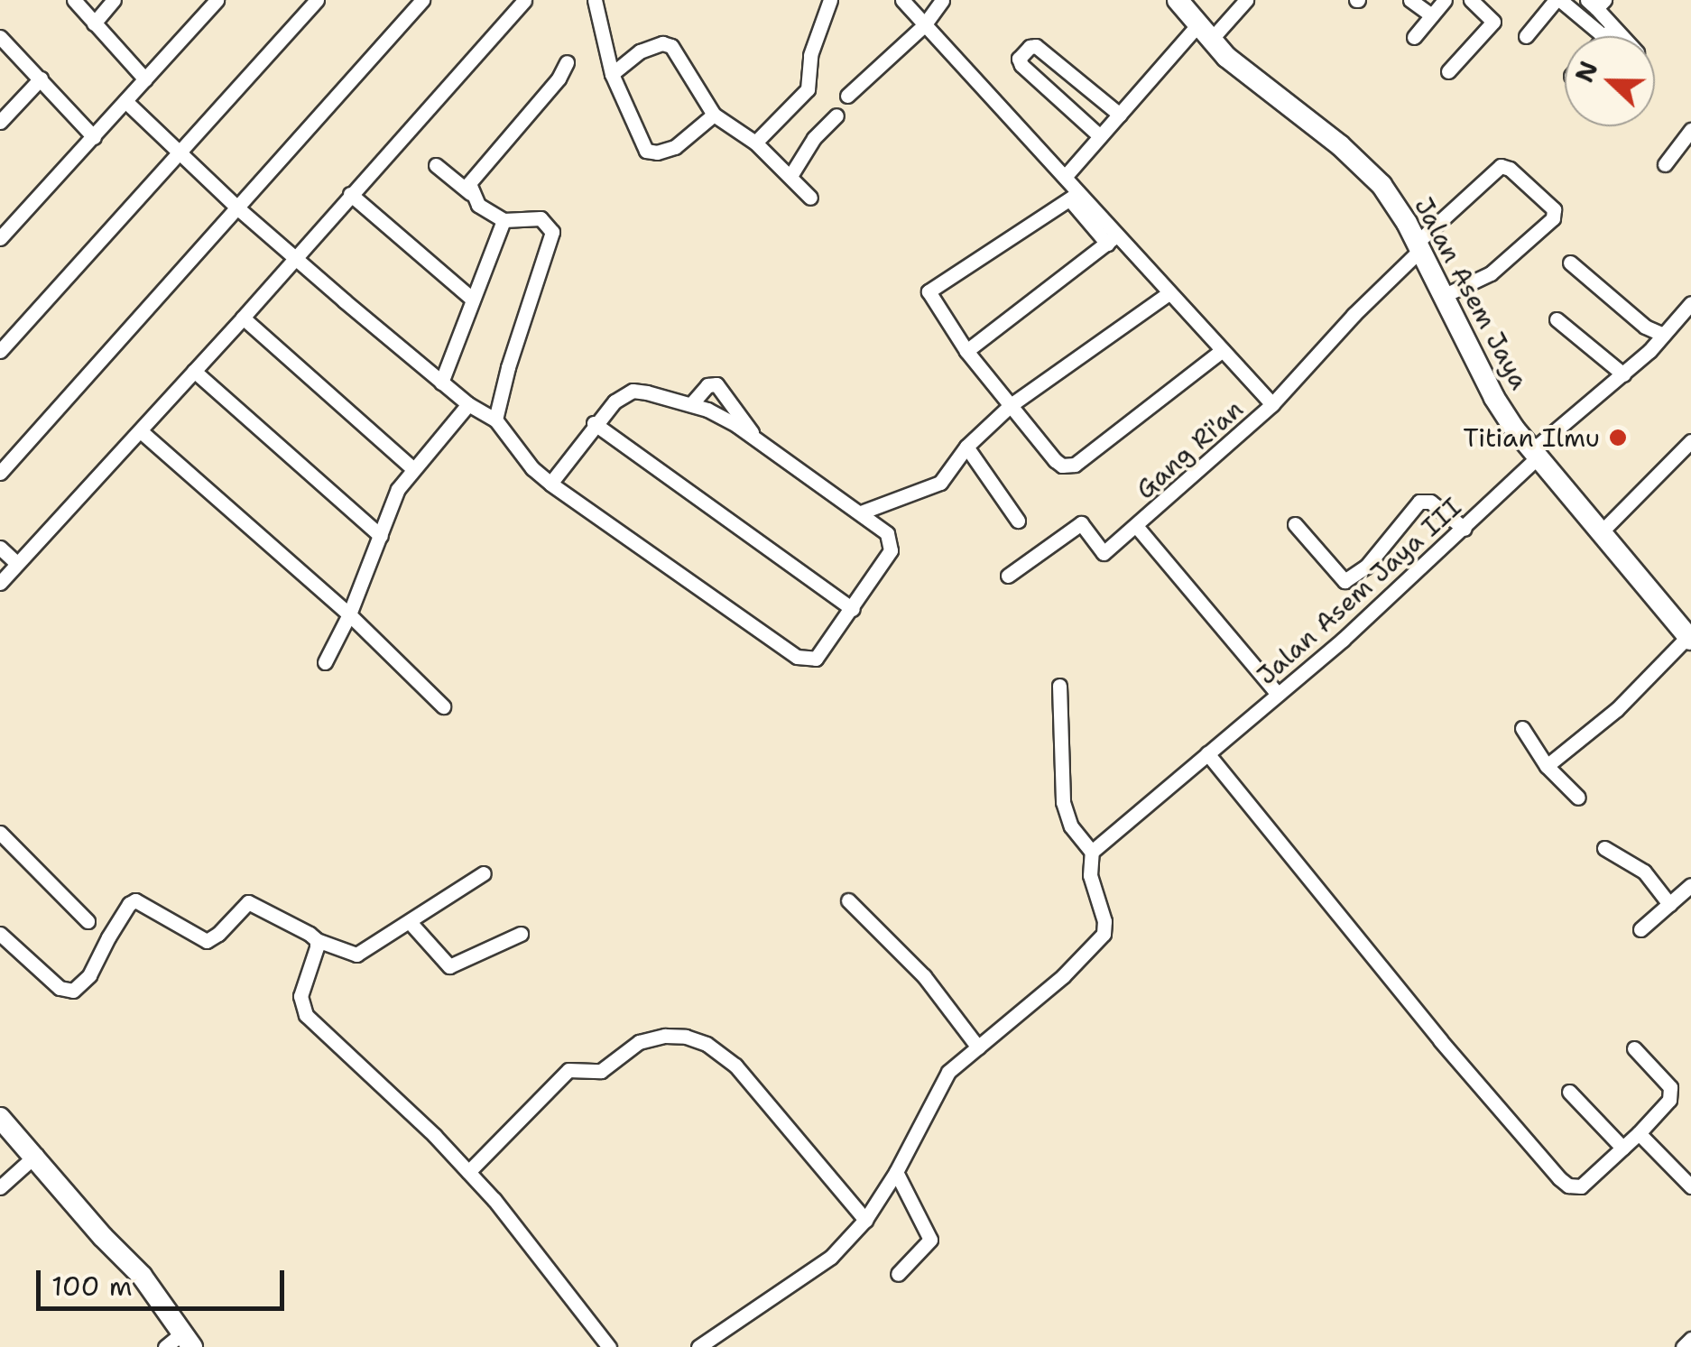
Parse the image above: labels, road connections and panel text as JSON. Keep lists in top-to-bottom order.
{
  "streets": {
    "main road": ["Jalan Asem Jaya"],
    "street": ["Gang Ri'an", "Jalan Asem Jaya III"]
  },
  "crossings": [
    ["Jalan Asem Jaya", "Gang Ri'an"],
    ["Jalan Asem Jaya", "Jalan Asem Jaya III"]
  ],
  "places": ["Titian Ilmu"],
  "scale_bar": "100 m",
  "north": "left"
}
